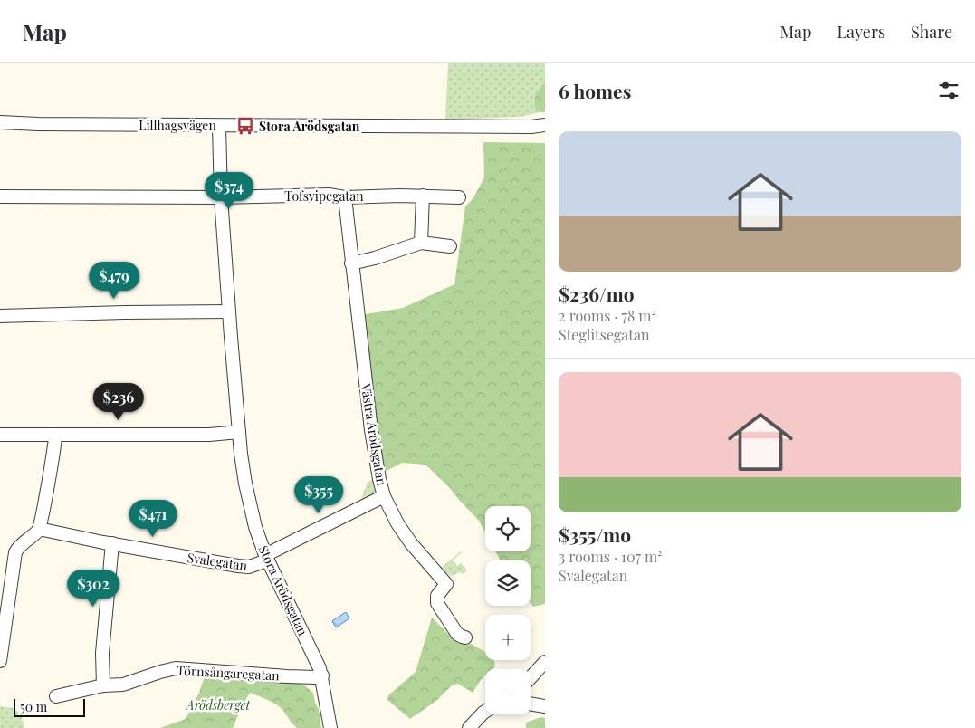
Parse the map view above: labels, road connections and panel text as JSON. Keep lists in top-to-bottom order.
{
  "streets": {
    "street": [
      "Lillhagsvägen",
      "Tofsvipegatan",
      "Västra Arödsgatan",
      "Svalegatan",
      "Stora Arödsgatan",
      "Törnsångaregatan"
    ]
  },
  "crossings": [
    ["Lillhagsvägen", "Stora Arödsgatan"],
    ["Tofsvipegatan", "Västra Arödsgatan"],
    ["Tofsvipegatan", "Stora Arödsgatan"],
    ["Västra Arödsgatan", "Svalegatan"],
    ["Svalegatan", "Stora Arödsgatan"],
    ["Stora Arödsgatan", "Törnsångaregatan"]
  ],
  "parks": ["Arödsberget"],
  "places": {
    "bus stop": ["Stora Arödsgatan"]
  },
  "scale_bar": "50 m",
  "page": {
    "header": "Map",
    "nav": ["Map", "Layers", "Share"],
    "heading": "6 homes",
    "list": [
      {
        "name": "$236/mo",
        "note": "2 rooms · 78 m² · Steglitsegatan"
      },
      {
        "name": "$355/mo",
        "note": "3 rooms · 107 m² · Svalegatan"
      }
    ],
    "price": [
      "$374",
      "$479",
      "$236",
      "$355",
      "$471",
      "$302"
    ],
    "map_buttons": ["+", "−"],
    "scale": "50 m"
  }
}
